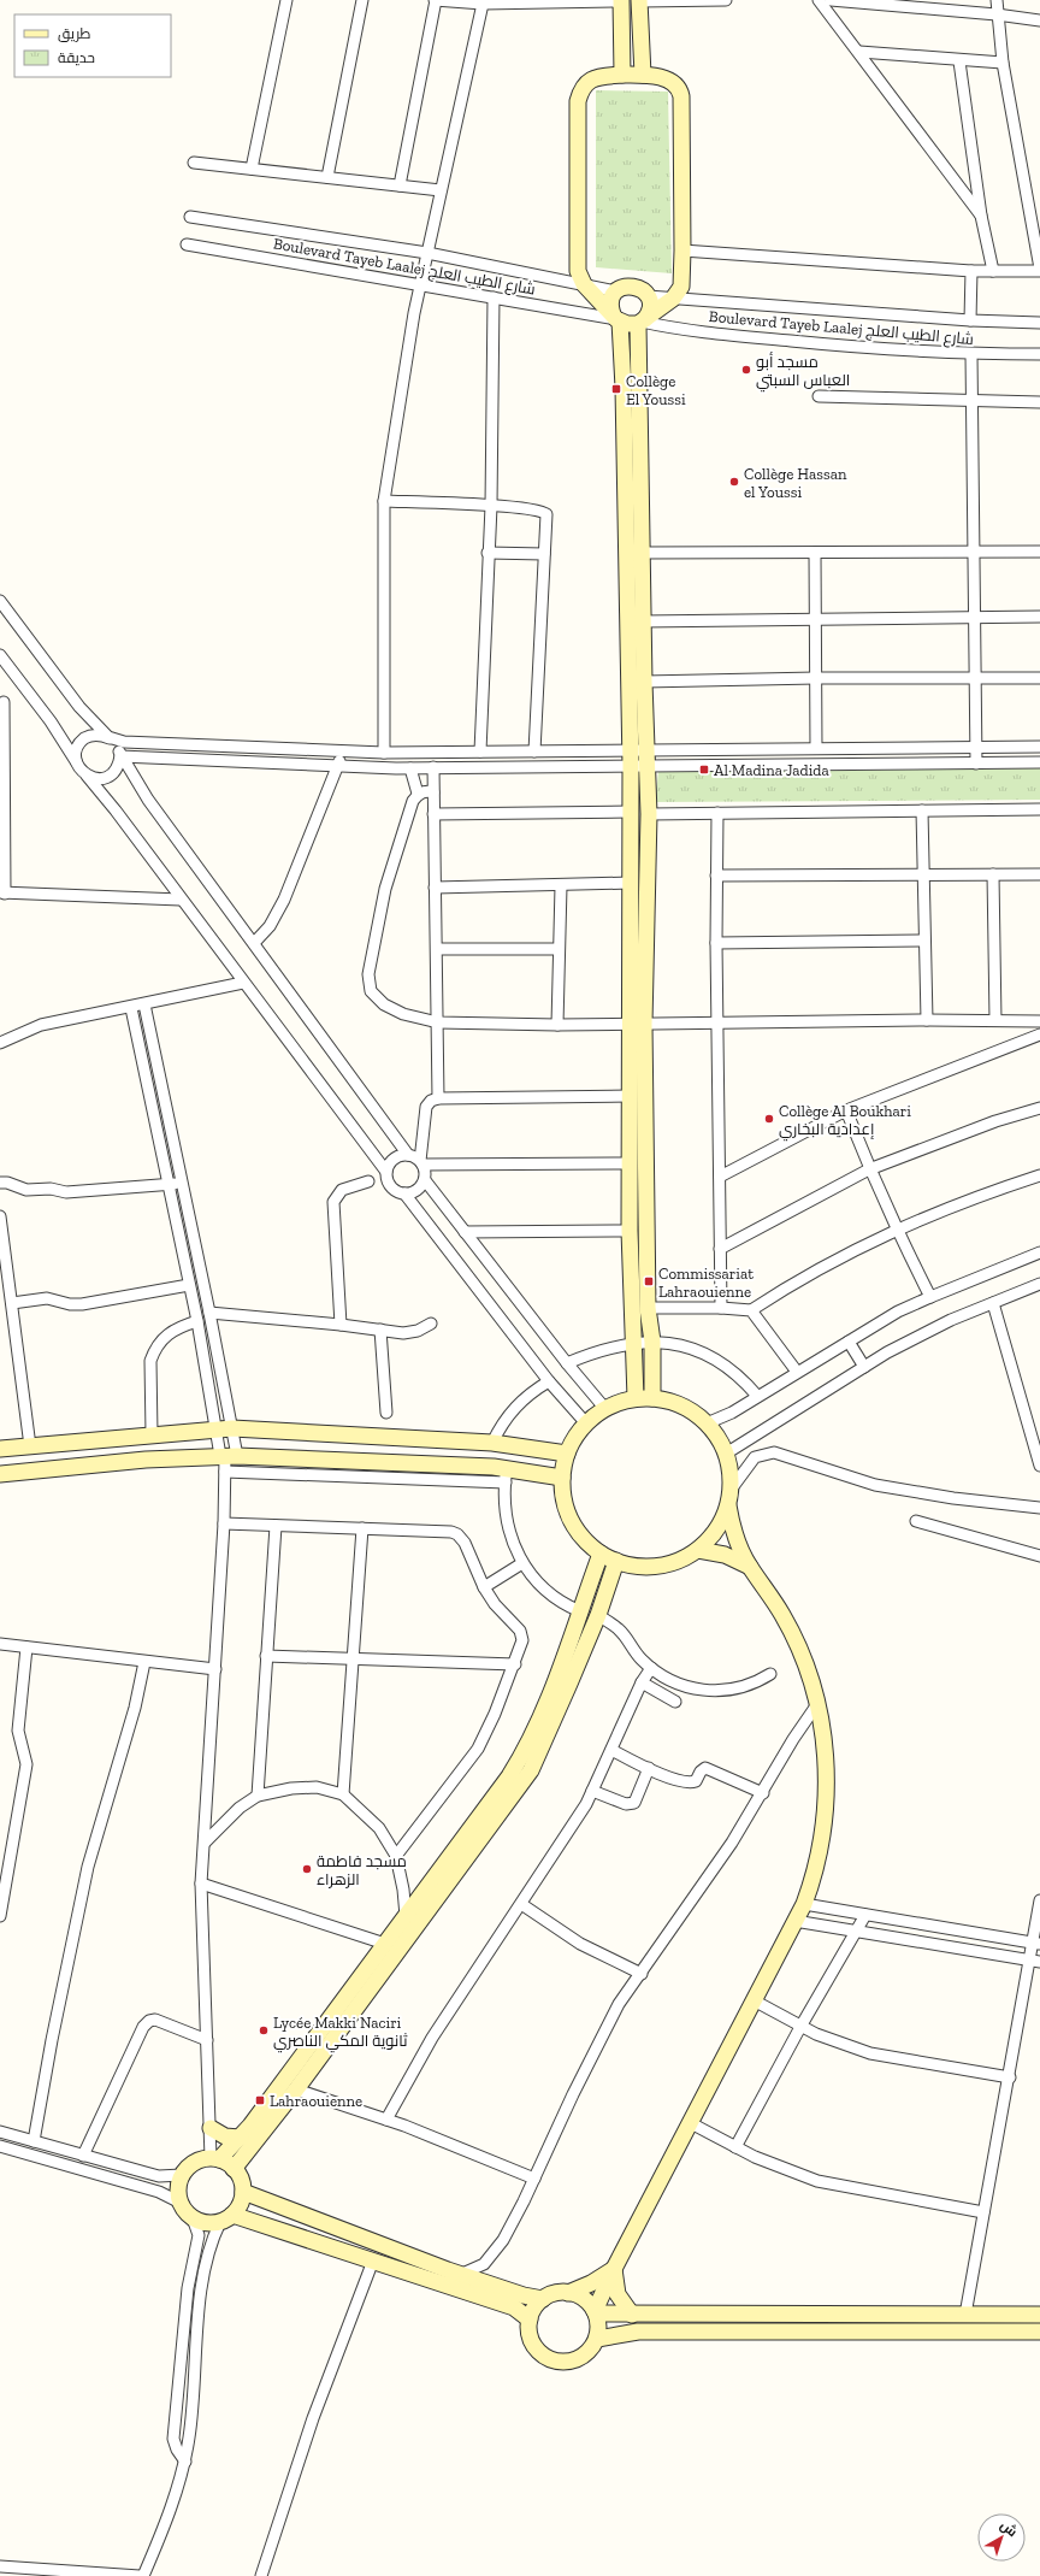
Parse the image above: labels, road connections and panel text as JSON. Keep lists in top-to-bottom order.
{
  "streets": {
    "street": ["Boulevard Tayeb Laalej شارع الطيب العلج"]
  },
  "places": {
    "other": [
      "مسجد أبو العباس السبتي",
      "Collège Hassan el Youssi",
      "Collège Al Boukhari إعدادية البخاري",
      "مسجد فاطمة الزهراء",
      "Lycée Makki Naciri ثانوية المكي الناصري"
    ],
    "transit": [
      "Collège El Youssi",
      "Al Madina Jadida",
      "Commissariat Lahraouienne",
      "Lahraouienne"
    ]
  },
  "legend": ["طريق", "حديقة"],
  "north": "top right"
}
